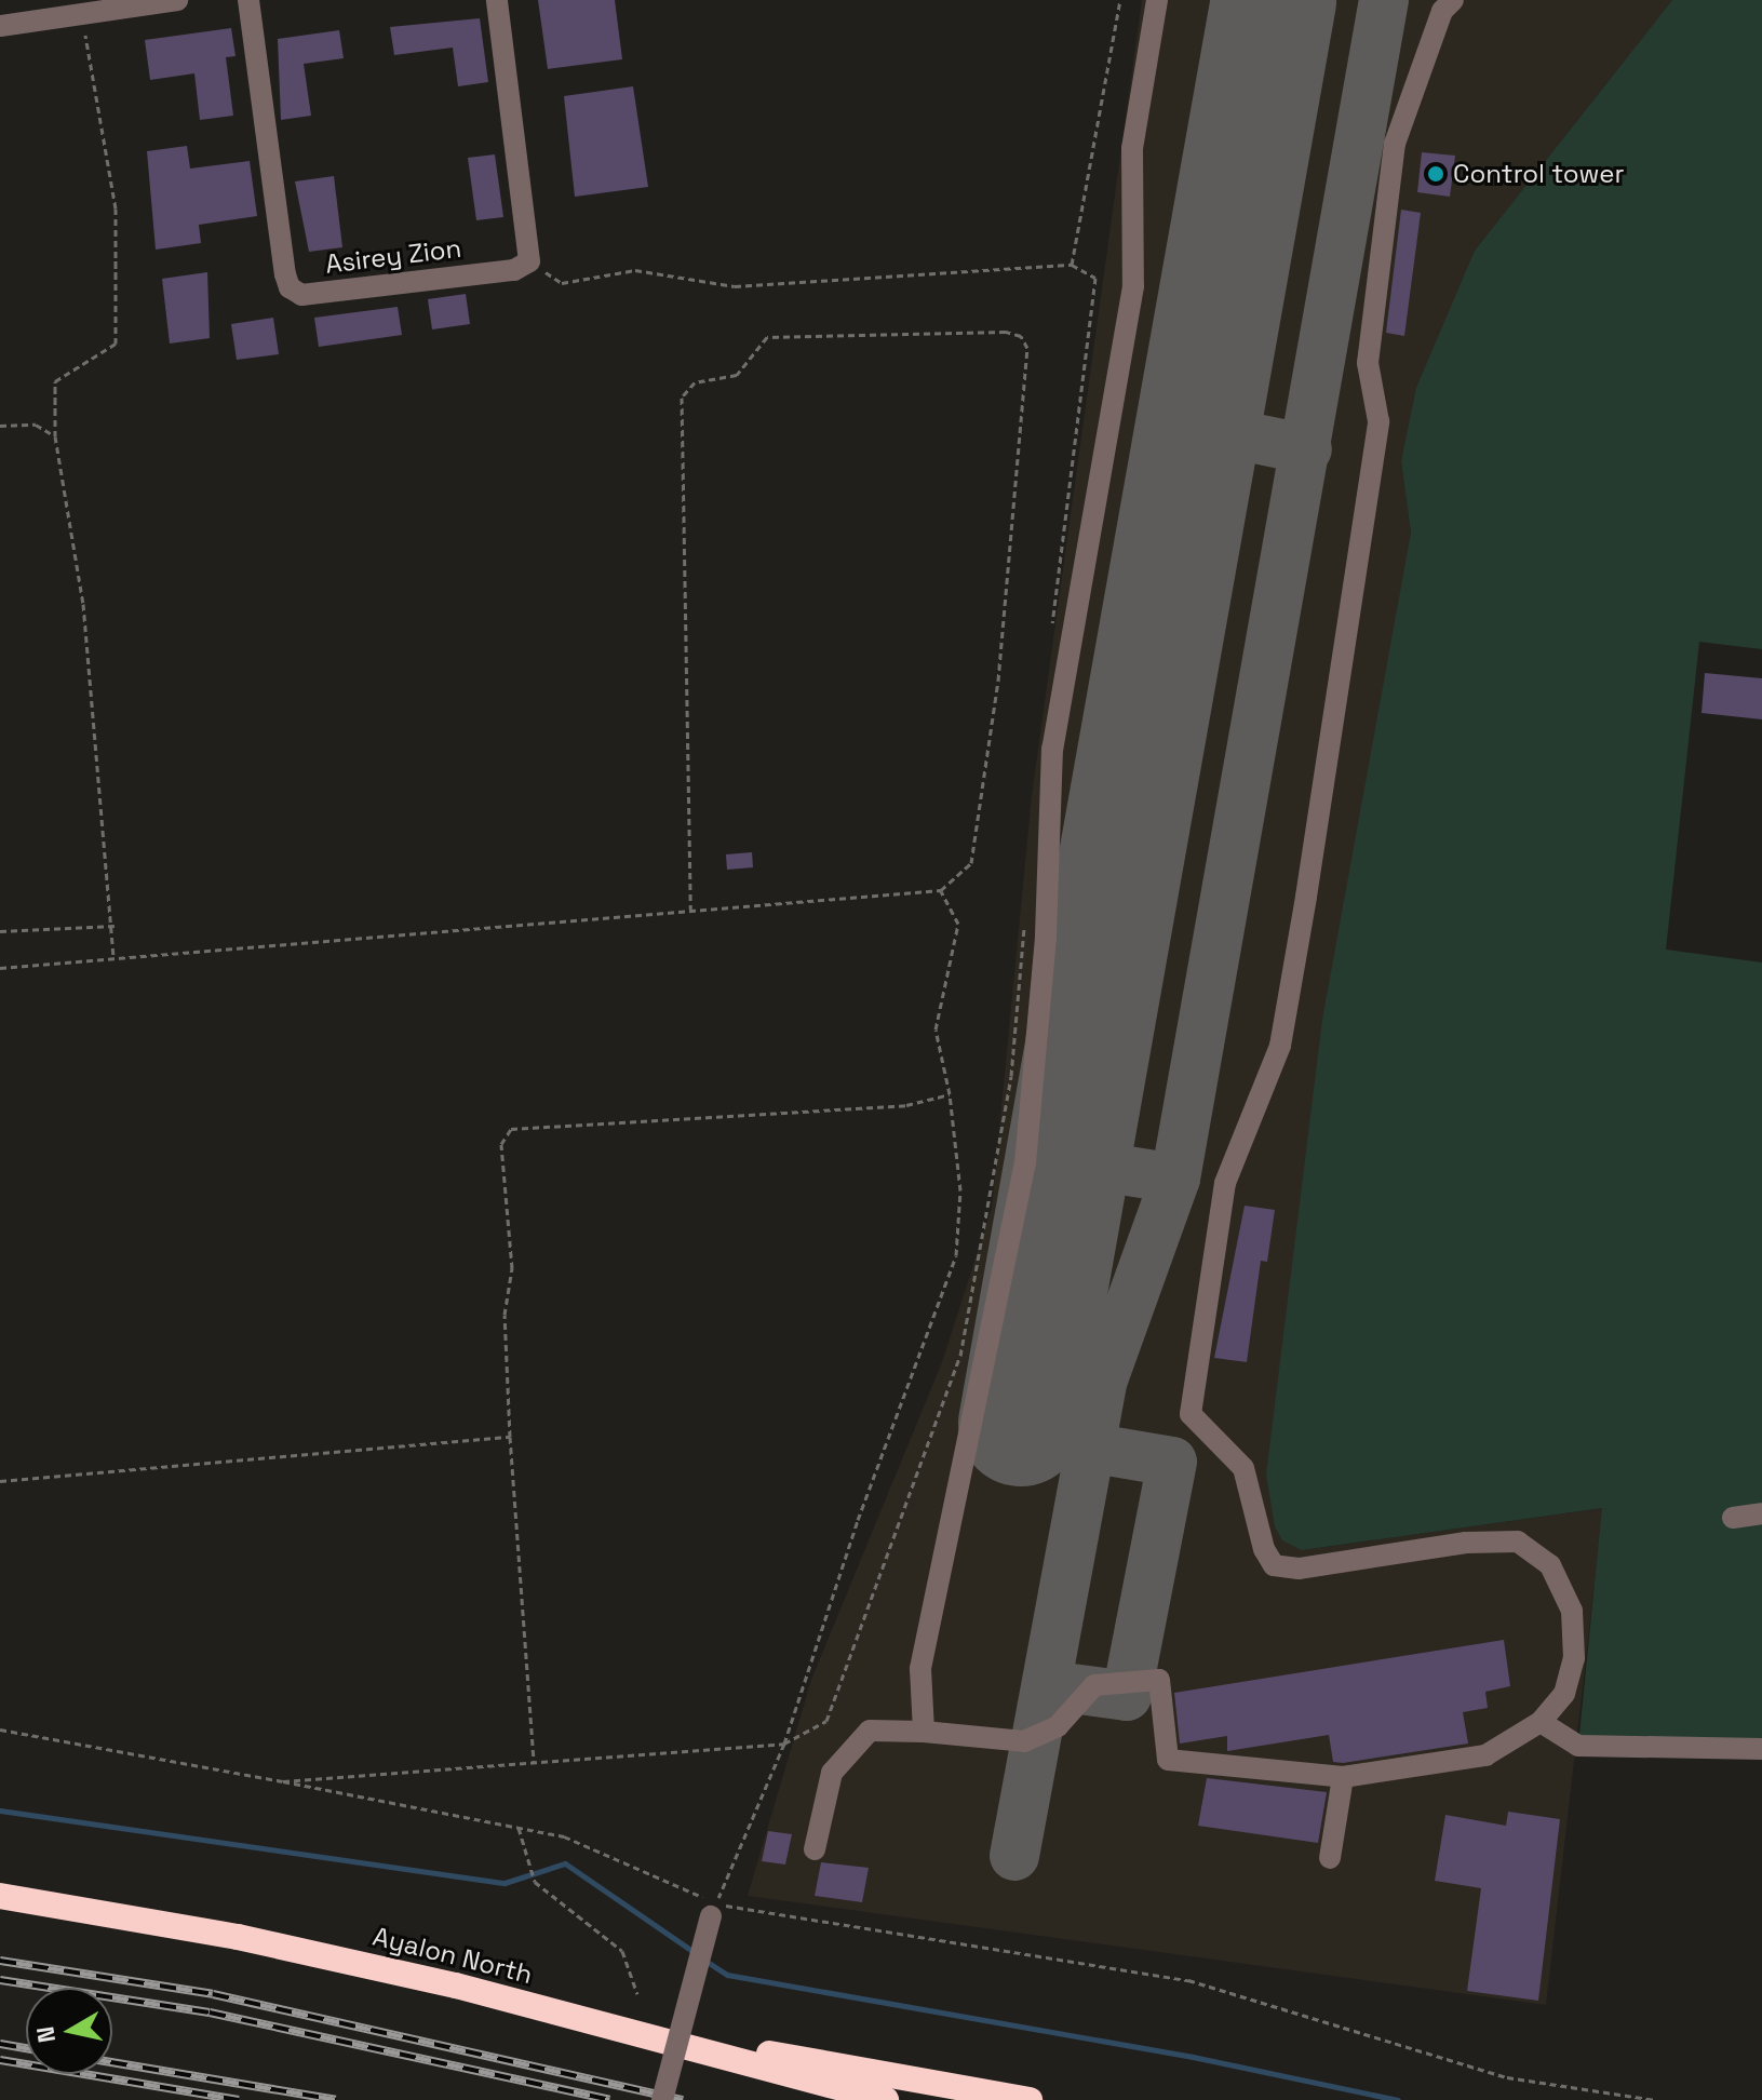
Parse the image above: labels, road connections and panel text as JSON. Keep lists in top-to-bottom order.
{
  "streets": {
    "highway": ["Ayalon North"],
    "street": ["Asirey Zion"]
  },
  "places": ["Control tower"],
  "north": "left"
}
